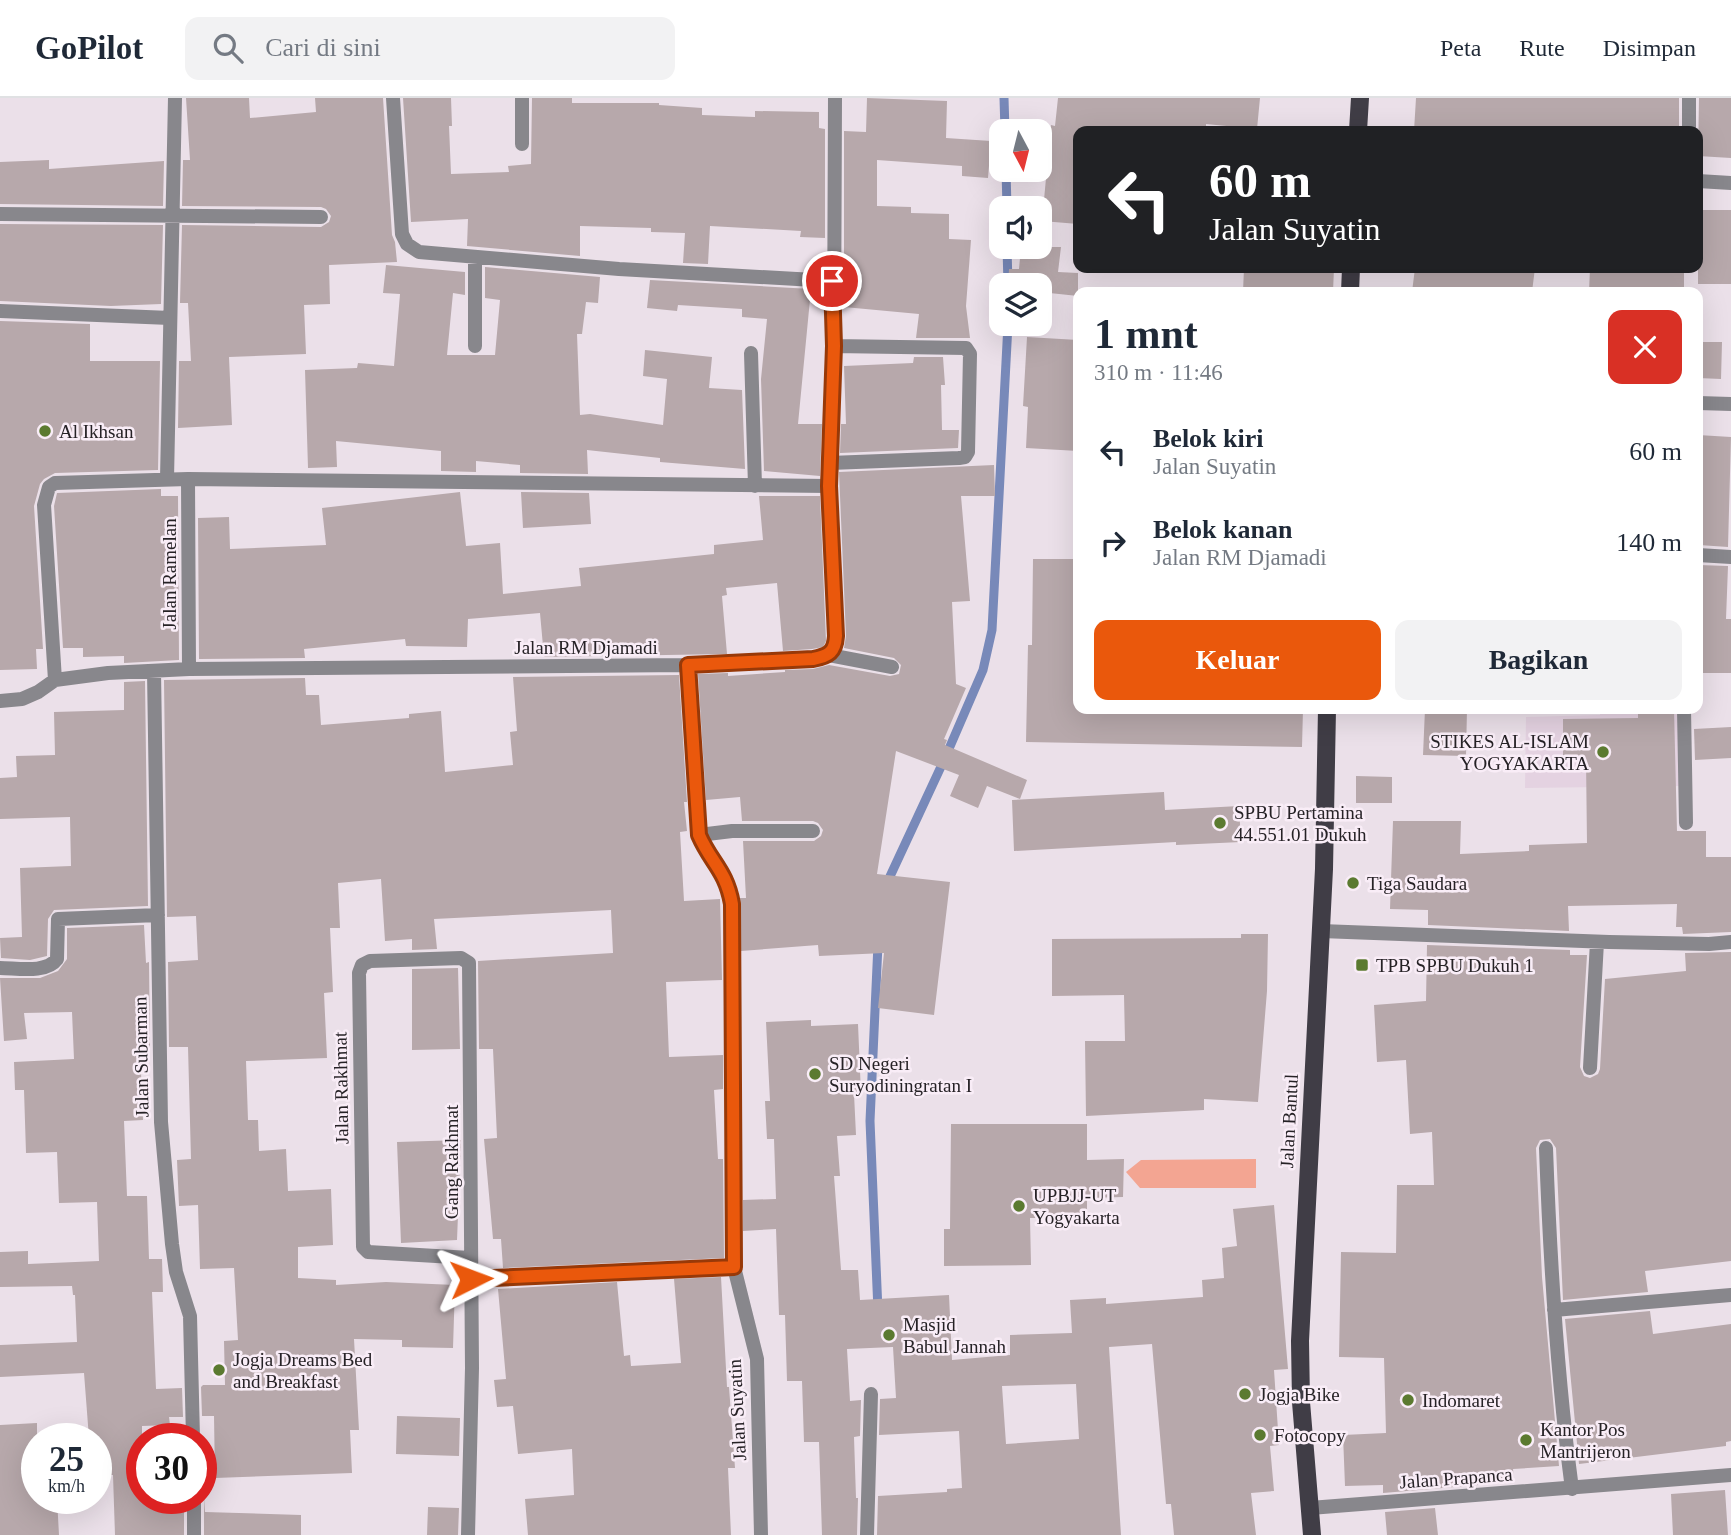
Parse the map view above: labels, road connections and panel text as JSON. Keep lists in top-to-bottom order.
{
  "streets": {
    "main road": ["Jalan Bantul"],
    "street": [
      "Jalan Ramelan",
      "Jalan RM Djamadi",
      "Jalan Subarman",
      "Jalan Rakhmat",
      "Gang Rakhmat",
      "Jalan Suyatin",
      "Jalan Prapanca"
    ]
  },
  "crossings": [
    ["Jalan Ramelan", "Jalan RM Djamadi"],
    ["Jalan RM Djamadi", "Jalan Subarman"],
    ["Jalan RM Djamadi", "Jalan Suyatin"],
    ["Jalan Rakhmat", "Gang Rakhmat"],
    ["Jalan Bantul", "Jalan Prapanca"]
  ],
  "places": {
    "other": [
      "Al Ikhsan",
      "STIKES AL-ISLAM YOGYAKARTA",
      "SPBU Pertamina 44.551.01 Dukuh",
      "Tiga Saudara",
      "SD Negeri Suryodiningratan I",
      "UPBJJ-UT Yogyakarta",
      "Masjid Babul Jannah",
      "Jogja Dreams Bed and Breakfast",
      "Jogja Bike",
      "Indomaret",
      "Fotocopy",
      "Kantor Pos Mantrijeron"
    ],
    "transit": ["TPB SPBU Dukuh 1"]
  },
  "north": "bottom",
  "page": {
    "header": "GoPilot",
    "search": "Cari di sini",
    "nav": ["Peta", "Rute", "Disimpan"],
    "turn": ["60 m", "Jalan Suyatin"],
    "heading": ["1 mnt", "310 m · 11:46"],
    "list": [
      {
        "name": "Belok kiri",
        "note": "Jalan Suyatin",
        "value": "60 m"
      },
      {
        "name": "Belok kanan",
        "note": "Jalan RM Djamadi",
        "value": "140 m"
      }
    ],
    "buttons": ["Keluar", "Bagikan"],
    "speed": "25 km/h",
    "limit": "30"
  }
}
